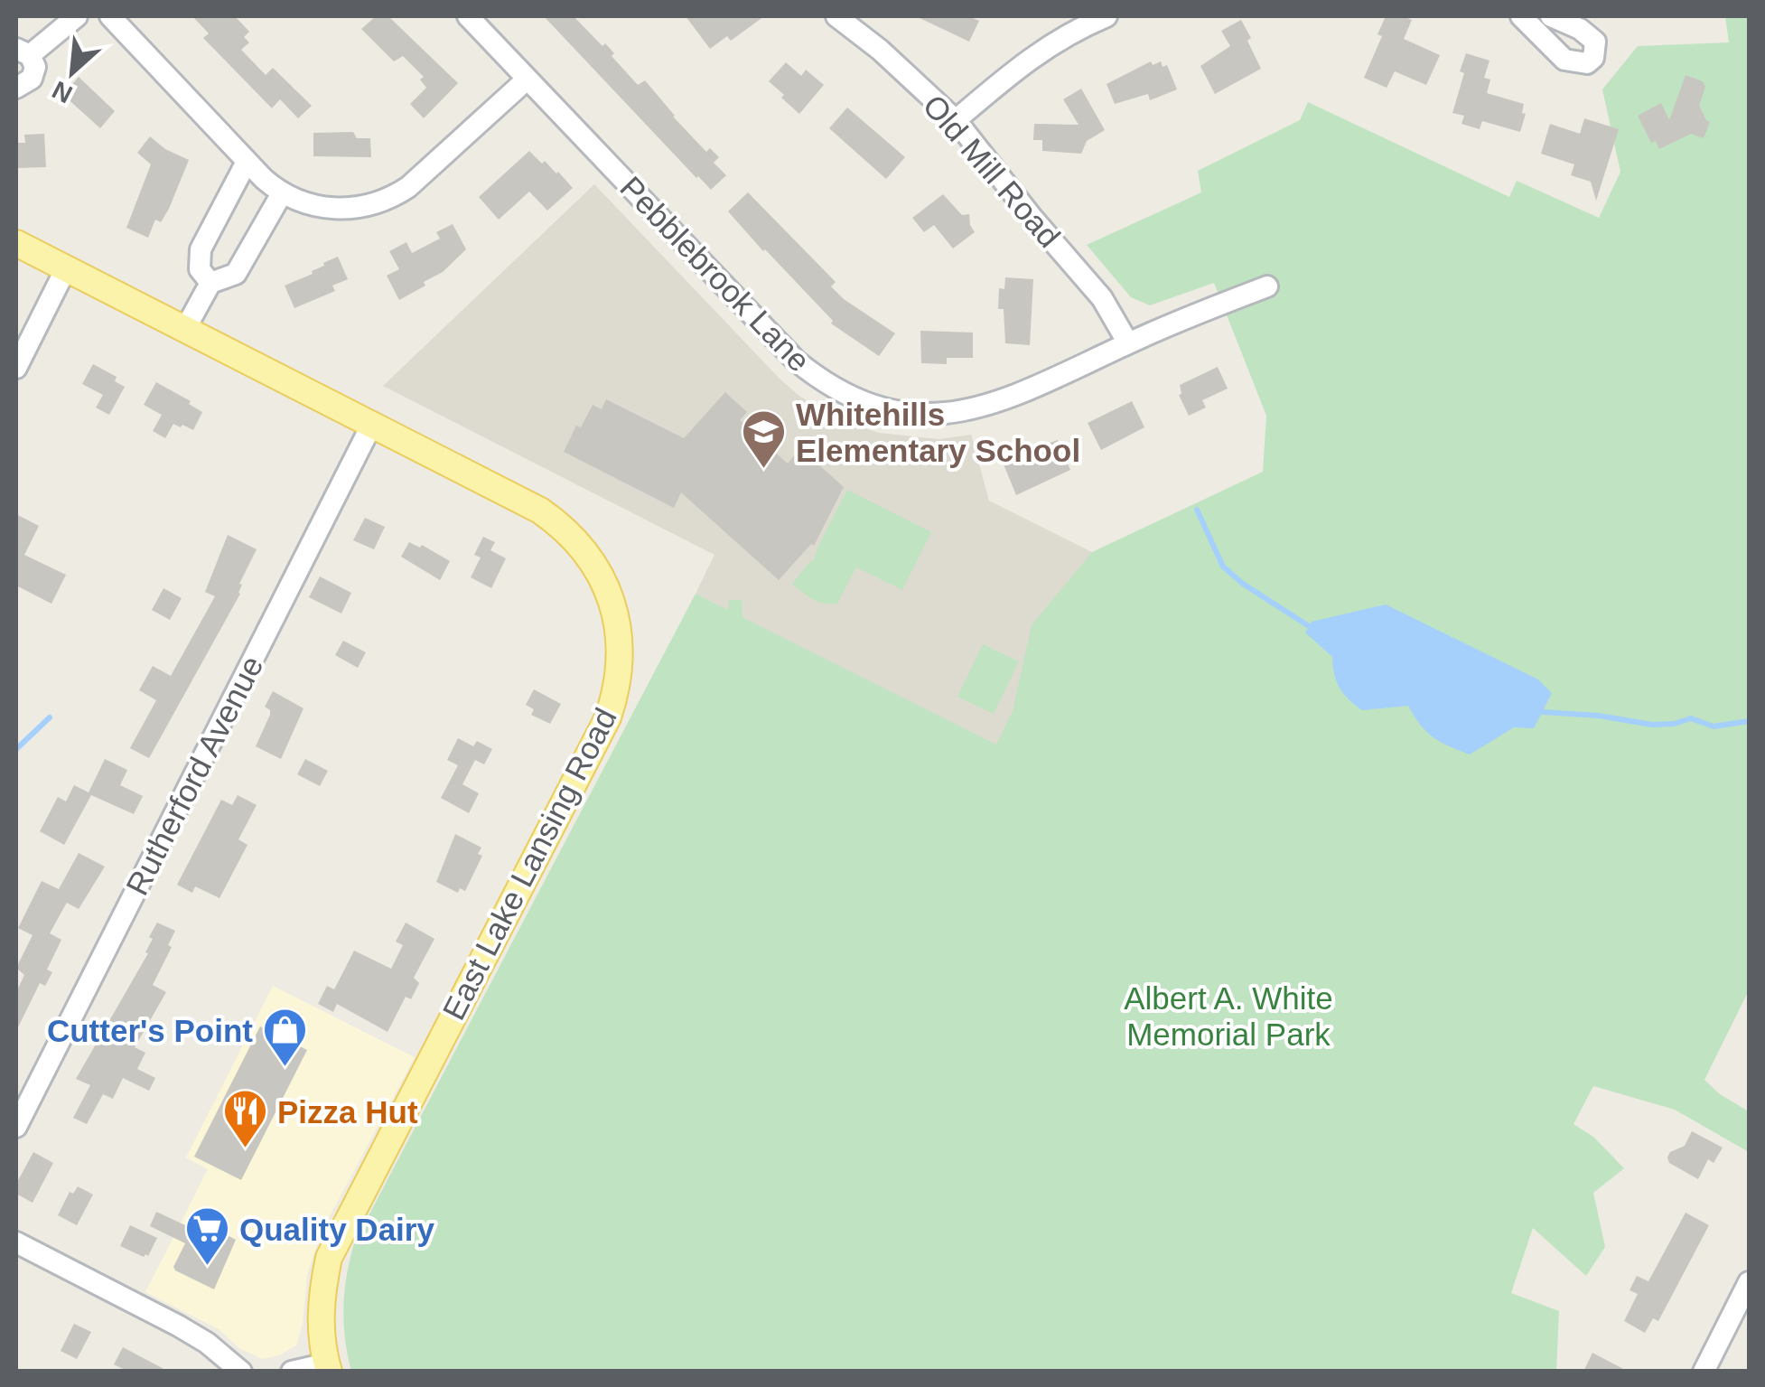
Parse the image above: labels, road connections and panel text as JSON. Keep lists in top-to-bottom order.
{
  "streets": {
    "main road": ["East Lake Lansing Road"],
    "street": ["Old Mill Road", "Pebblebrook Lane", "Rutherford Avenue"]
  },
  "crossings": [
    ["Old Mill Road", "Pebblebrook Lane"],
    ["Rutherford Avenue", "East Lake Lansing Road"]
  ],
  "parks": ["Albert A. White Memorial Park"],
  "places": {
    "school or university": ["Whitehills Elementary School"],
    "shop": ["Cutter's Point"],
    "restaurant": ["Pizza Hut"],
    "supermarket": ["Quality Dairy"]
  },
  "north": "bottom left"
}
